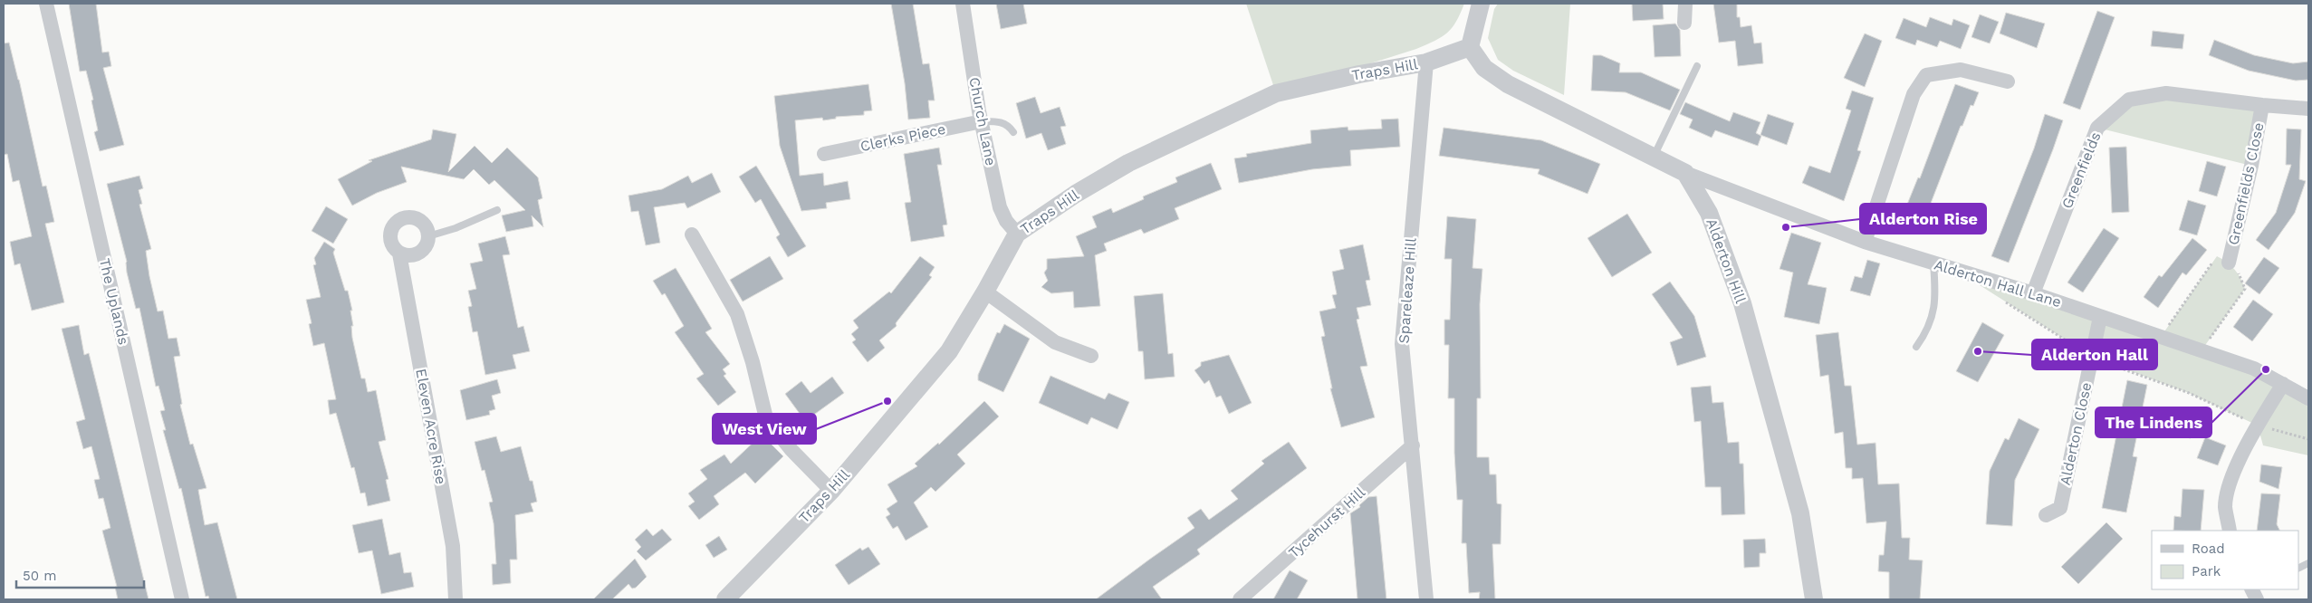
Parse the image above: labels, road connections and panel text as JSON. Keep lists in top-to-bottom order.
{
  "streets": {
    "street": [
      "Traps Hill",
      "Church Lane",
      "Clerks Piece",
      "Greenfields",
      "Greenfields Close",
      "Alderton Hill",
      "Alderton Hall Lane",
      "Spareleaze Hill",
      "The Uplands",
      "Eleven Acre Rise",
      "Alderton Close",
      "Tycehurst Hill"
    ]
  },
  "crossings": [
    ["Traps Hill", "Church Lane"],
    ["Traps Hill", "Spareleaze Hill"],
    ["Church Lane", "Clerks Piece"],
    ["Greenfields", "Greenfields Close"],
    ["Greenfields", "Alderton Hall Lane"],
    ["Alderton Hill", "Alderton Hall Lane"],
    ["Alderton Hall Lane", "Alderton Close"],
    ["Spareleaze Hill", "Tycehurst Hill"]
  ],
  "places": [
    "Alderton Rise",
    "Alderton Hall",
    "The Lindens",
    "West View"
  ],
  "legend": ["Road", "Park"],
  "scale_bar": "50 m"
}
